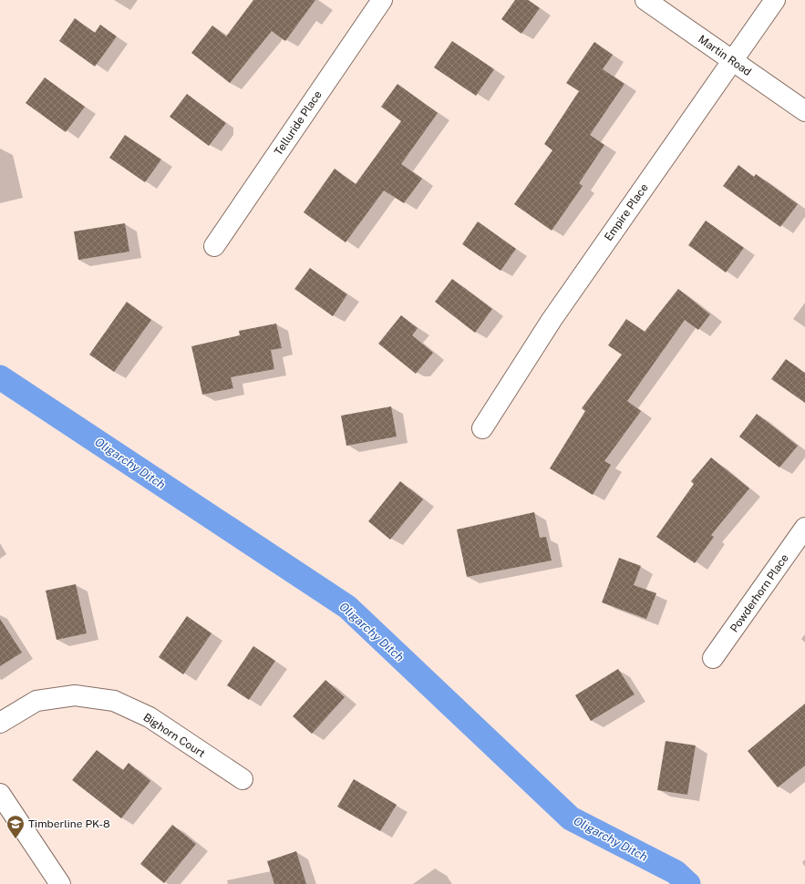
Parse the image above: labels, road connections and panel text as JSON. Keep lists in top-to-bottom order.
{
  "streets": {
    "street": [
      "Martin Road",
      "Telluride Place",
      "Empire Place",
      "Powderhorn Place",
      "Bighorn Court"
    ]
  },
  "crossings": [
    ["Martin Road", "Empire Place"]
  ],
  "water": ["Oligarchy Ditch"],
  "places": {
    "school or university": ["Timberline PK-8"]
  }
}
